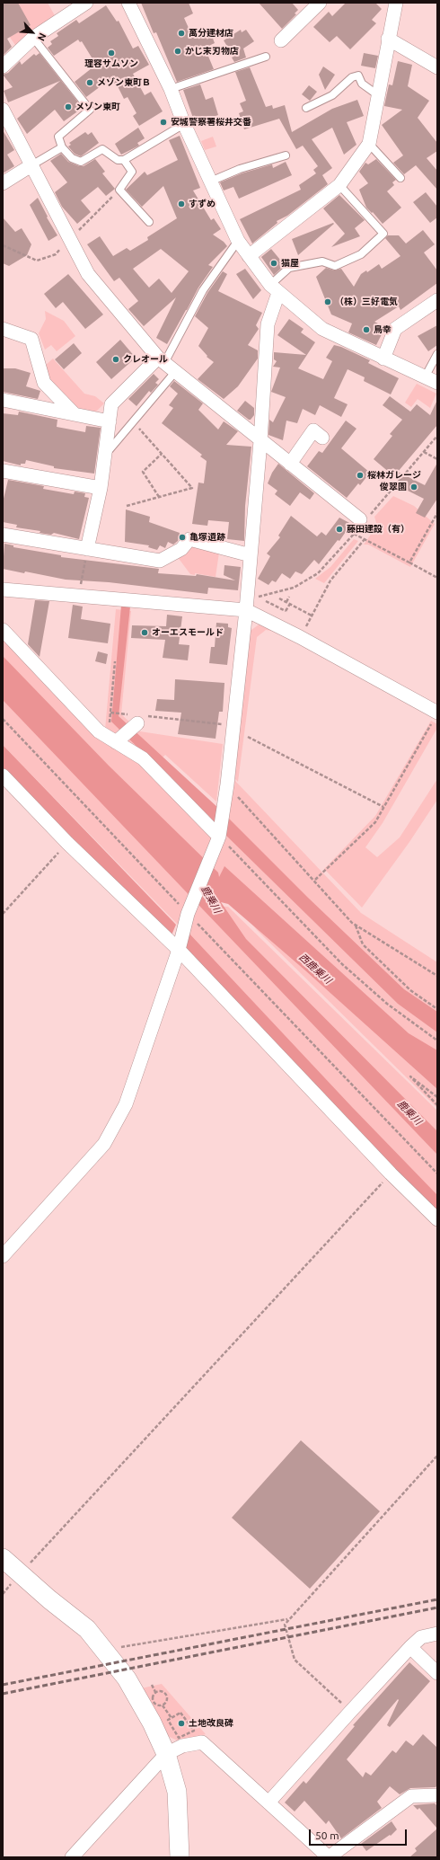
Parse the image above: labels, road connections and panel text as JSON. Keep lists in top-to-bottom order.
{
  "water": ["鹿乗川", "西鹿乗川"],
  "places": [
    "萬分建材店",
    "かじ末刃物店",
    "理容サムソン",
    "メゾン東町Ｂ",
    "メゾン東町",
    "安城警察署桜井交番",
    "すずめ",
    "猫屋",
    "（株）三好電気",
    "鳥幸",
    "クレオール",
    "桜林ガレージ",
    "俊翠園",
    "藤田建設（有）",
    "亀塚遺跡",
    "オーエスモールド",
    "土地改良碑"
  ],
  "scale_bar": "50 m",
  "north": "bottom right"
}
